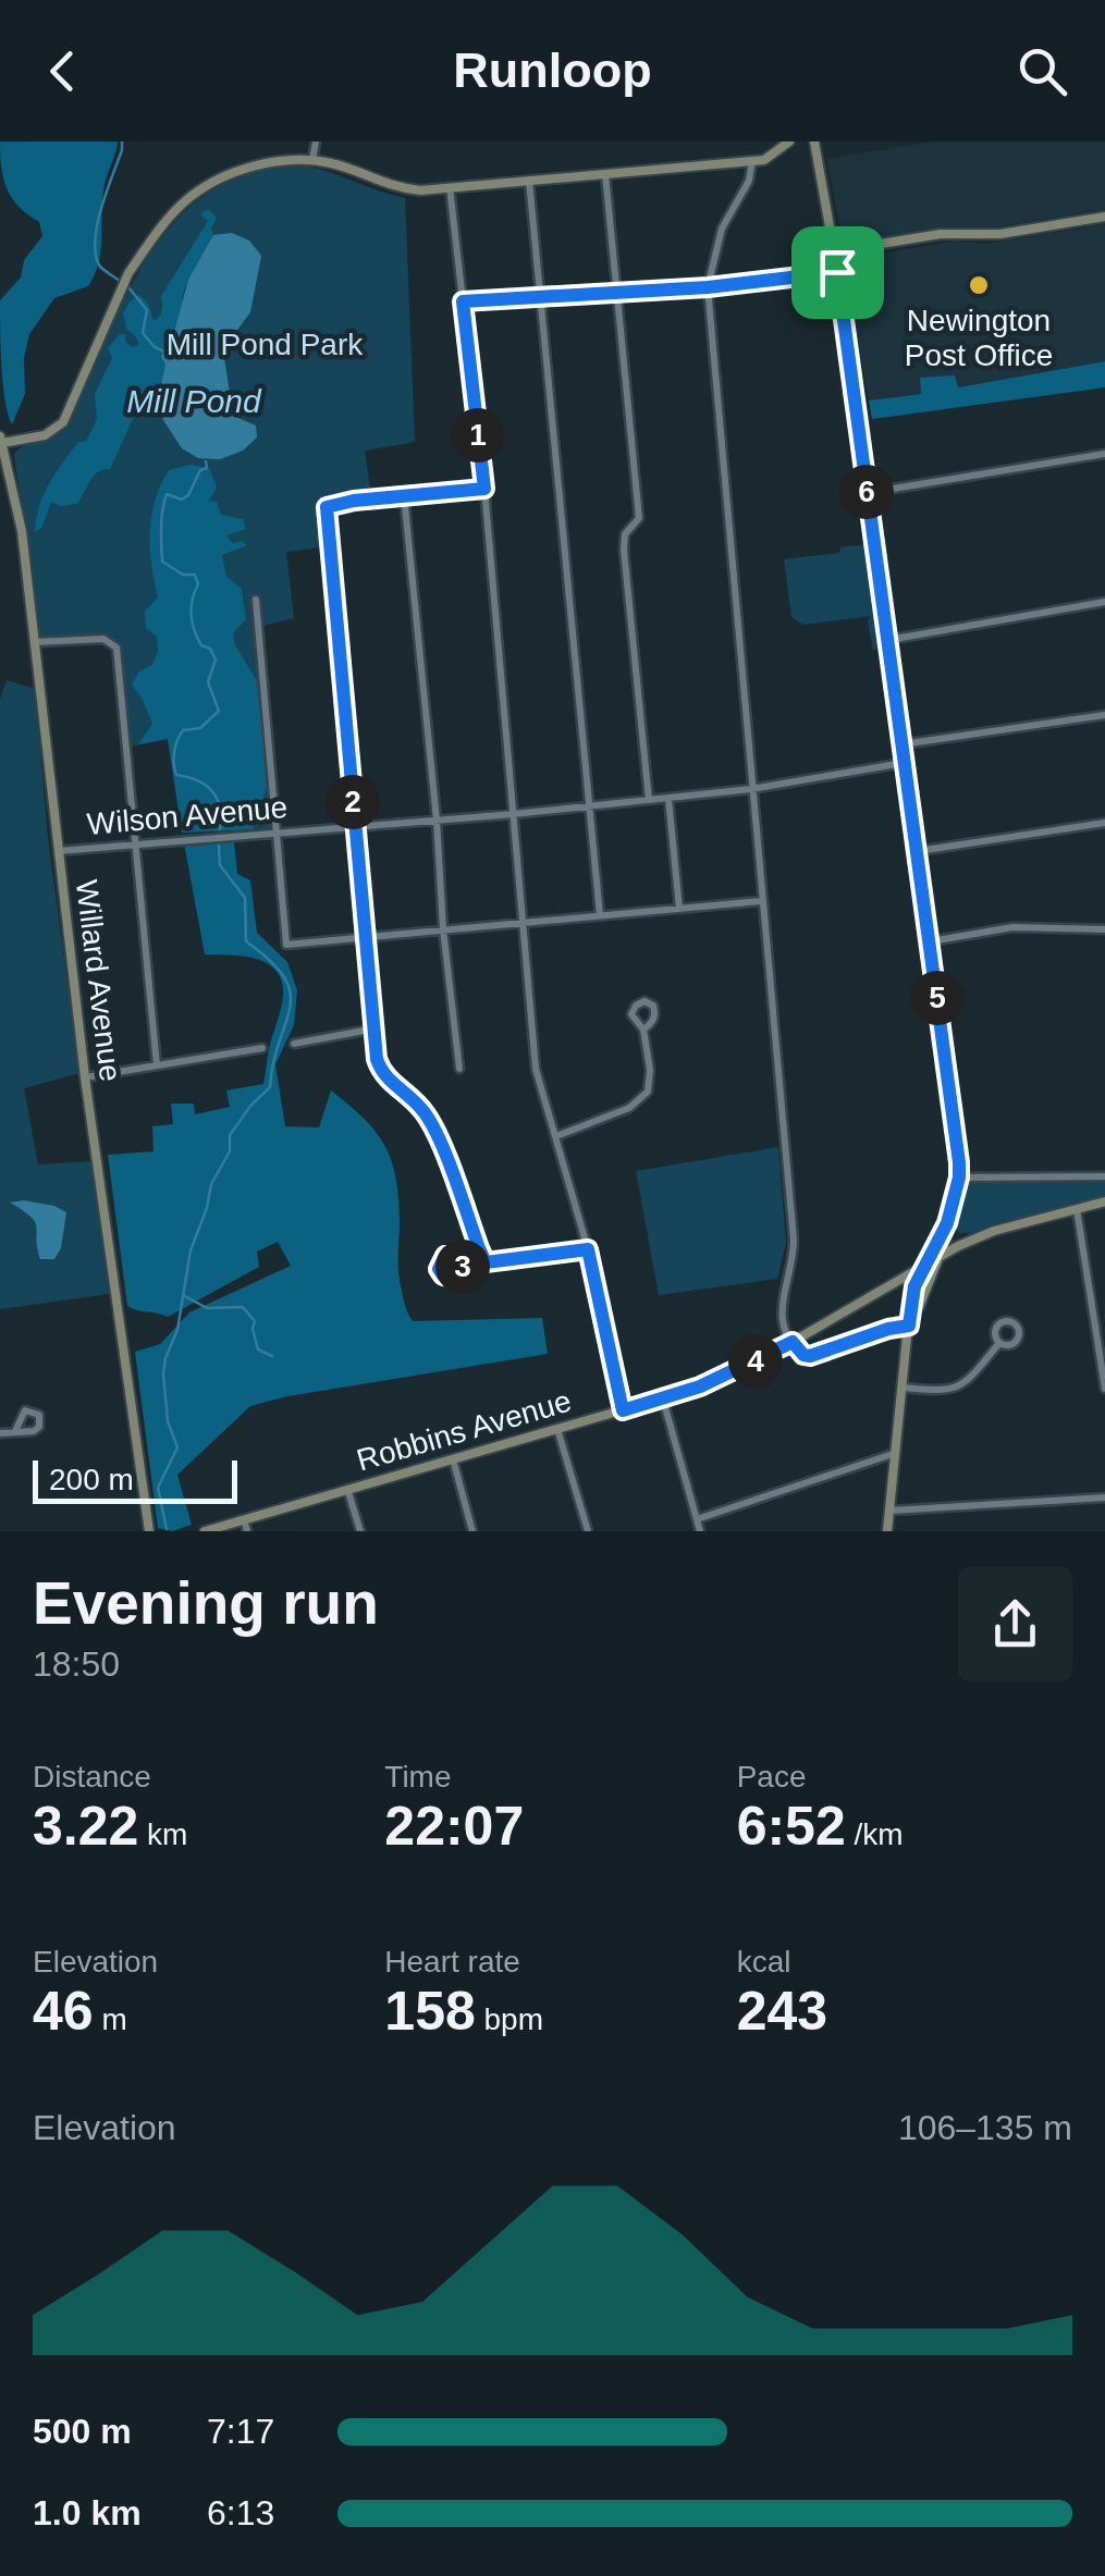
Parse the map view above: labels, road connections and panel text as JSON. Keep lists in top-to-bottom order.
{
  "streets": {
    "main road": ["Willard Avenue", "Robbins Avenue"],
    "street": ["Wilson Avenue"]
  },
  "crossings": [
    ["Wilson Avenue", "Willard Avenue"]
  ],
  "water": ["Mill Pond"],
  "parks": ["Mill Pond Park"],
  "places": ["Newington Post Office"],
  "scale_bar": "200 m",
  "page": {
    "header": "Runloop",
    "pins": [
      "1",
      "6",
      "2",
      "5",
      "3",
      "4"
    ],
    "scale": "200 m",
    "heading": ["Evening run", "18:50"],
    "stats": [
      ["Distance", "3.22 km"],
      ["Time", "22:07"],
      ["Pace", "6:52 /km"],
      ["Elevation", "46 m"],
      ["Heart rate", "158 bpm"],
      ["kcal", "243"]
    ],
    "chart": ["Elevation", "106–135 m"],
    "list": [
      {
        "name": "500 m",
        "note": "7:17"
      },
      {
        "name": "1.0 km",
        "note": "6:13"
      }
    ]
  }
}
